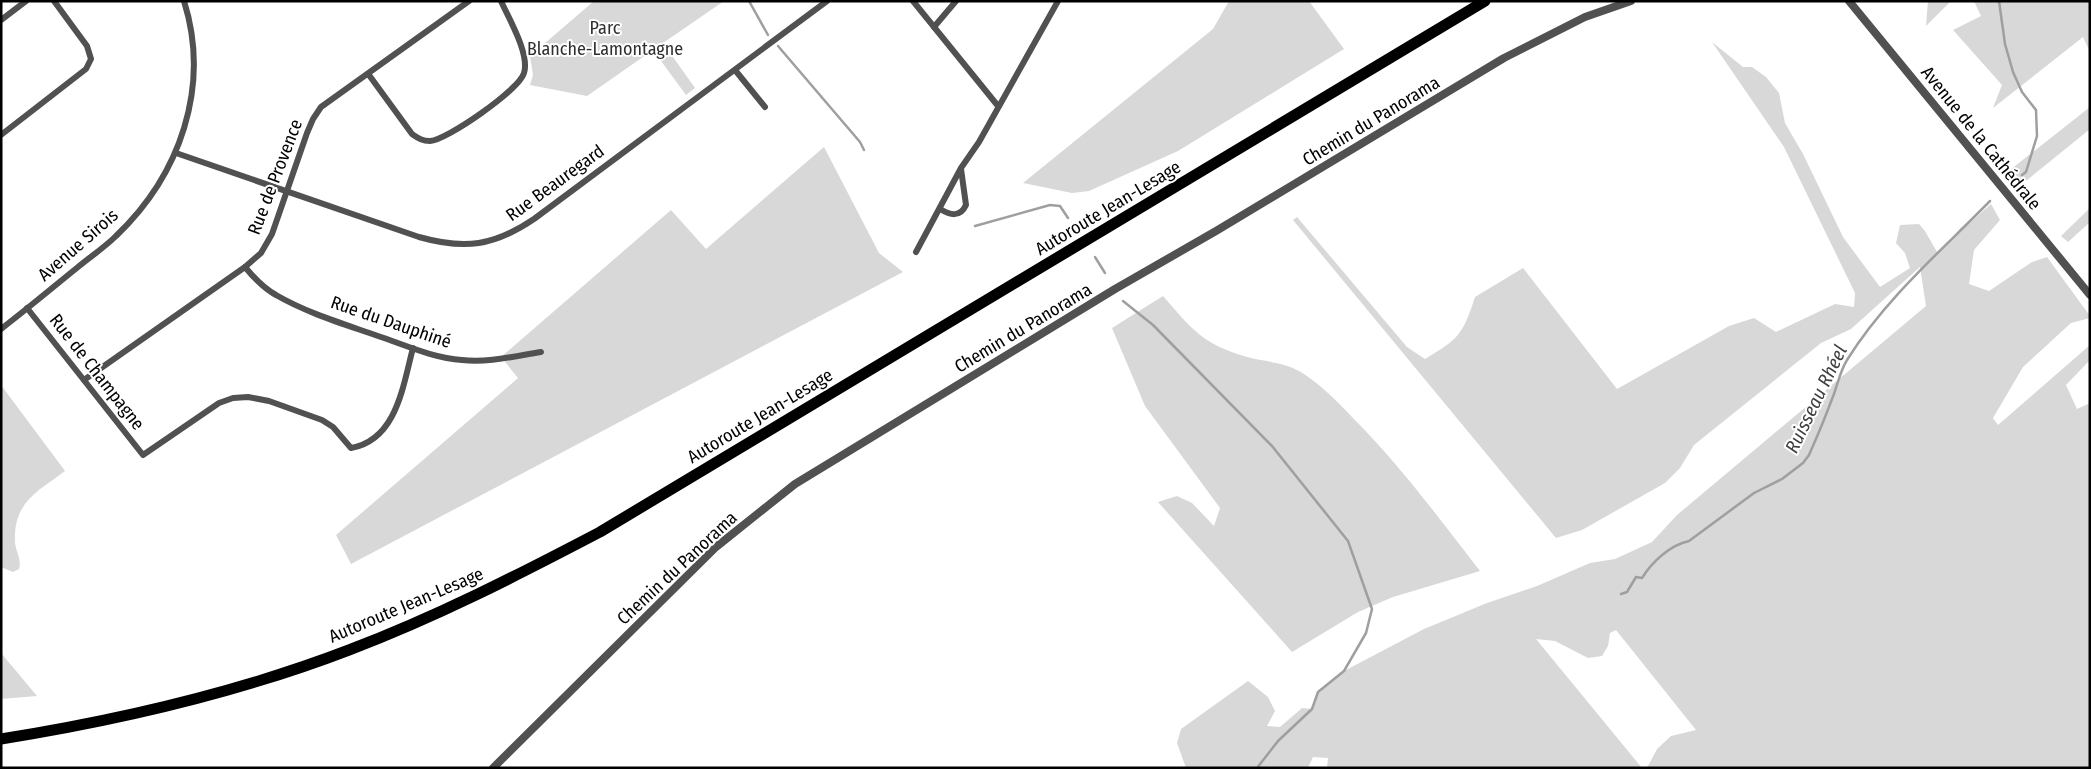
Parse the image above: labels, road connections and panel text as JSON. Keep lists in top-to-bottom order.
{
  "streets": {
    "highway": ["Autoroute Jean-Lesage"],
    "street": [
      "Chemin du Panorama",
      "Avenue de la Cathédrale",
      "Rue de Provence",
      "Rue Beauregard",
      "Avenue Sirois",
      "Rue du Dauphiné",
      "Rue de Champagne"
    ]
  },
  "crossings": [
    ["Rue de Provence", "Rue Beauregard"],
    ["Rue de Provence", "Rue du Dauphiné"],
    ["Rue de Provence", "Rue de Champagne"],
    ["Rue Beauregard", "Avenue Sirois"],
    ["Avenue Sirois", "Rue de Champagne"],
    ["Rue du Dauphiné", "Rue de Champagne"]
  ],
  "water": ["Ruisseau Rhéel"],
  "parks": ["Parc Blanche-Lamontagne"]
}
